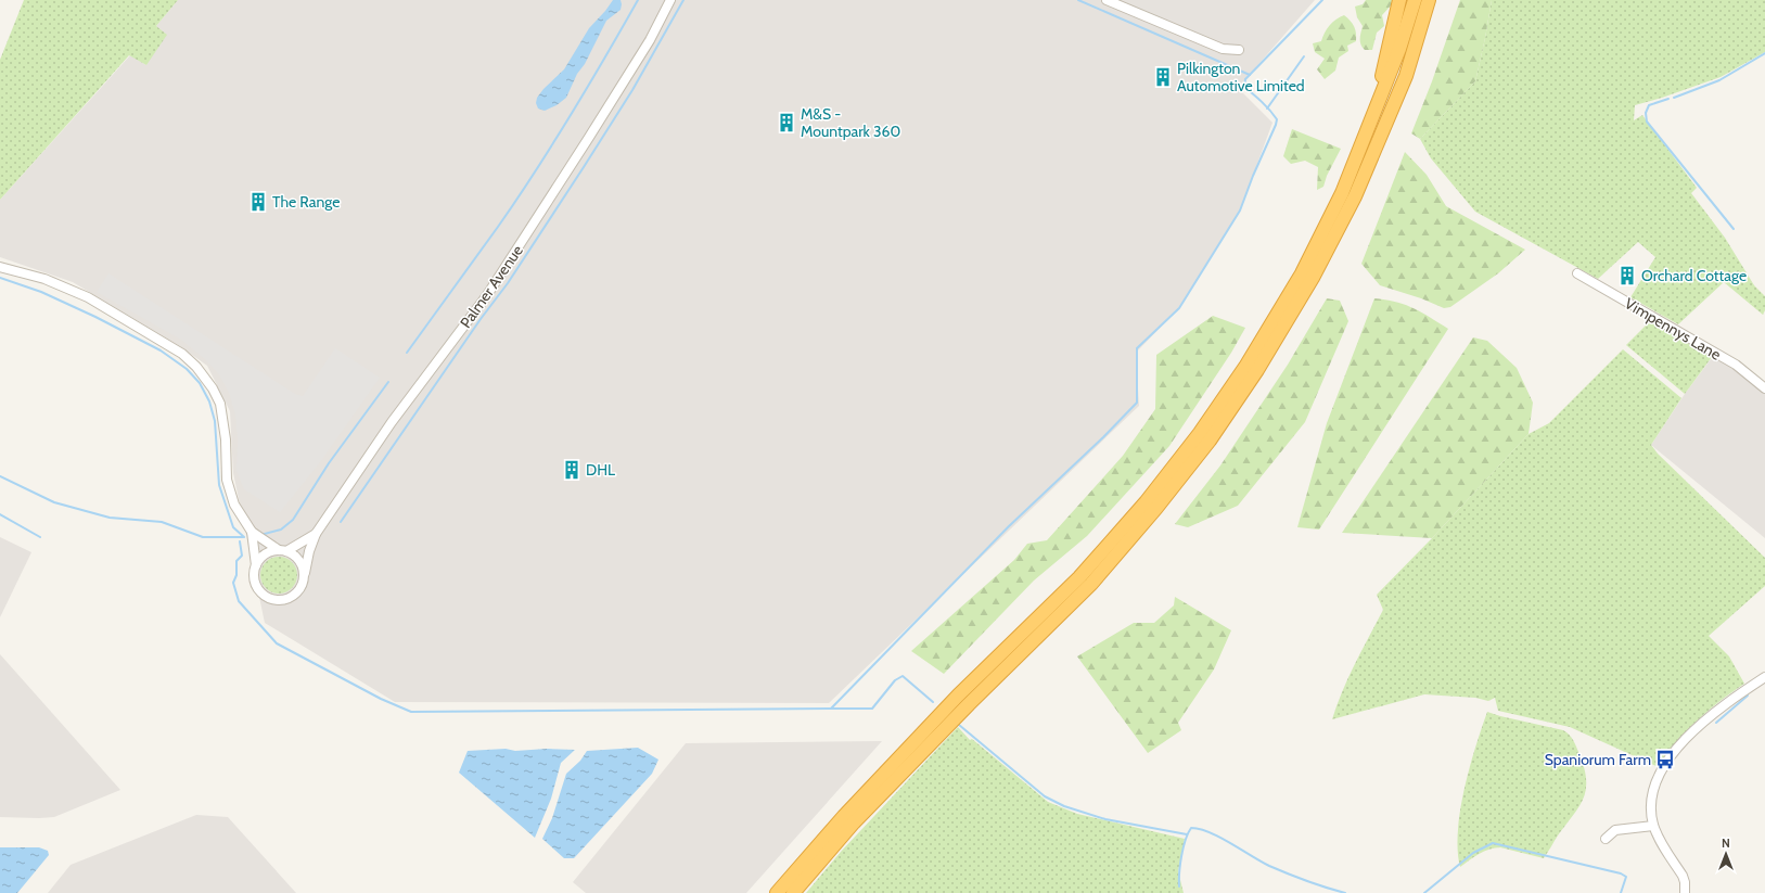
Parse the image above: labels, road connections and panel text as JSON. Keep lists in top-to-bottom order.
{
  "streets": {
    "street": ["Palmer Avenue", "Vimpennys Lane"]
  },
  "places": {
    "building": [
      "Pilkington Automotive Limited",
      "M&S - Mountpark 360",
      "The Range",
      "Orchard Cottage",
      "DHL"
    ],
    "bus stop": ["Spaniorum Farm"]
  },
  "north": "top"
}
